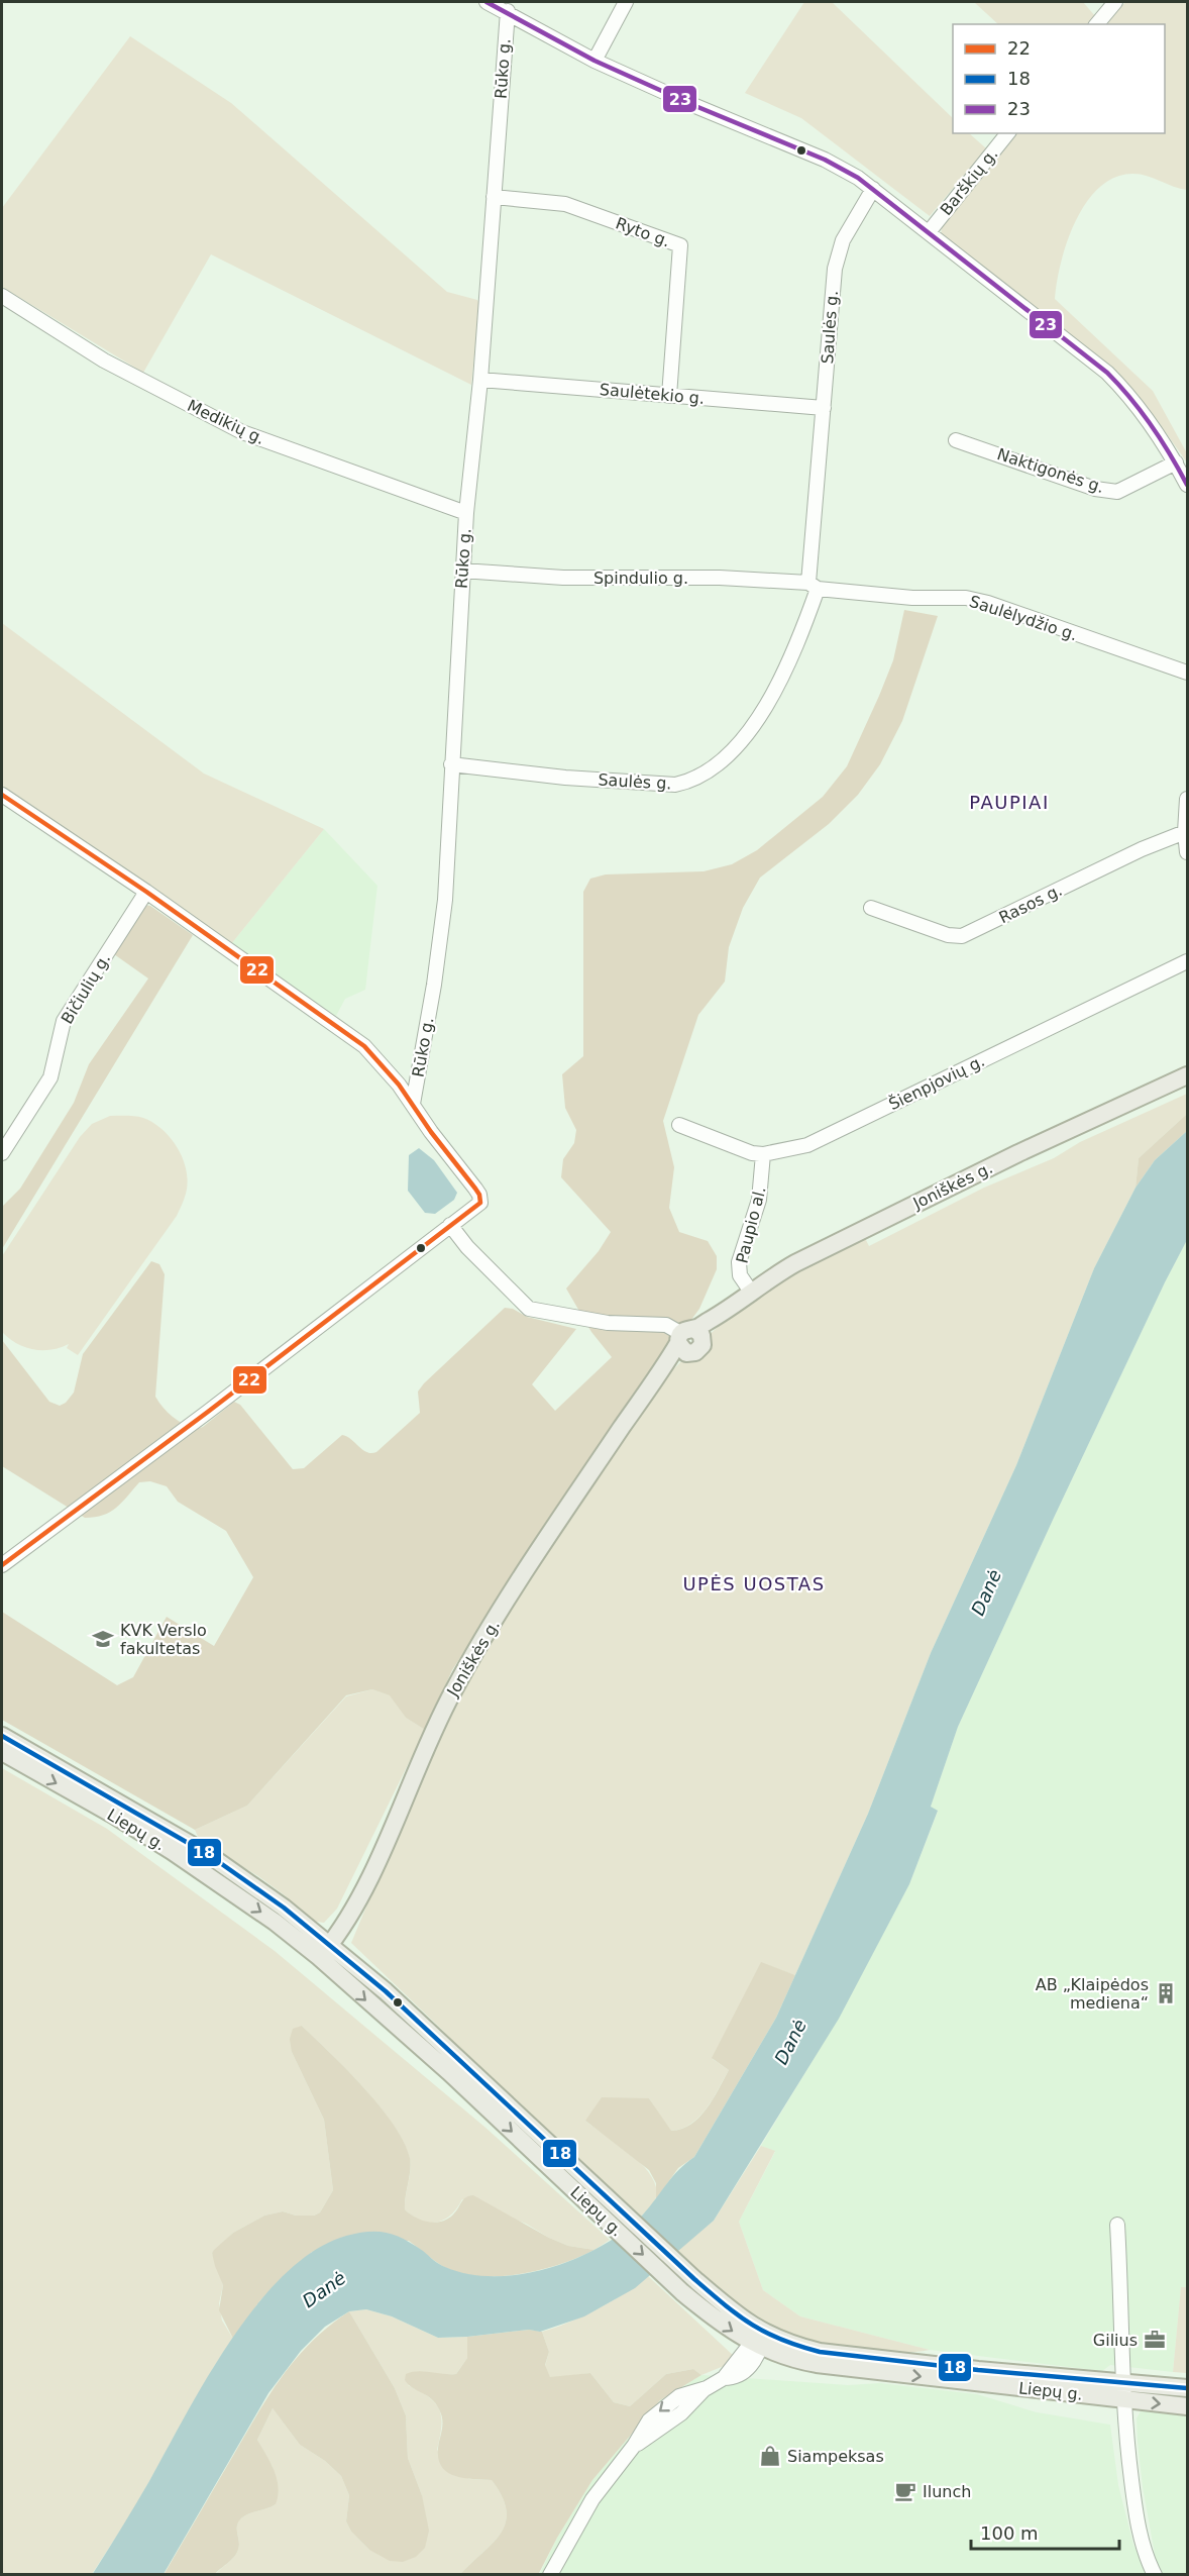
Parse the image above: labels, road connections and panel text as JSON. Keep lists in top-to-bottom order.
{
  "streets": {
    "main road": ["Joniškės g.", "Liepų g."],
    "street": [
      "Rūko g.",
      "Barškių g.",
      "Ryto g.",
      "Saulės g.",
      "Saulėtekio g.",
      "Medikių g.",
      "Naktigonės g.",
      "Spindulio g.",
      "Saulėlydžio g.",
      "Rasos g.",
      "Bičiulių g.",
      "Šienpjovių g.",
      "Paupio al."
    ]
  },
  "crossings": [
    ["Rūko g.", "Ryto g."],
    ["Rūko g.", "Saulės g."],
    ["Rūko g.", "Saulėtekio g."],
    ["Rūko g.", "Medikių g."],
    ["Rūko g.", "Spindulio g."],
    ["Ryto g.", "Saulėtekio g."],
    ["Saulės g.", "Saulėtekio g."],
    ["Saulės g.", "Spindulio g."],
    ["Saulės g.", "Saulėlydžio g."],
    ["Spindulio g.", "Saulėlydžio g."],
    ["Šienpjovių g.", "Paupio al."],
    ["Joniškės g.", "Paupio al."],
    ["Joniškės g.", "Liepų g."]
  ],
  "districts": ["PAUPIAI", "UPĖS UOSTAS"],
  "water": ["Danė"],
  "places": {
    "school or university": ["KVK Verslo fakultetas"],
    "building": ["AB „Klaipėdos mediena“"],
    "office": ["Gilius"],
    "shop": ["Siampeksas"],
    "cafe": ["Ilunch"]
  },
  "lines": ["transit line 23", "transit line 22", "transit line 18"],
  "legend": ["22", "18", "23"],
  "scale_bar": "100 m"
}
